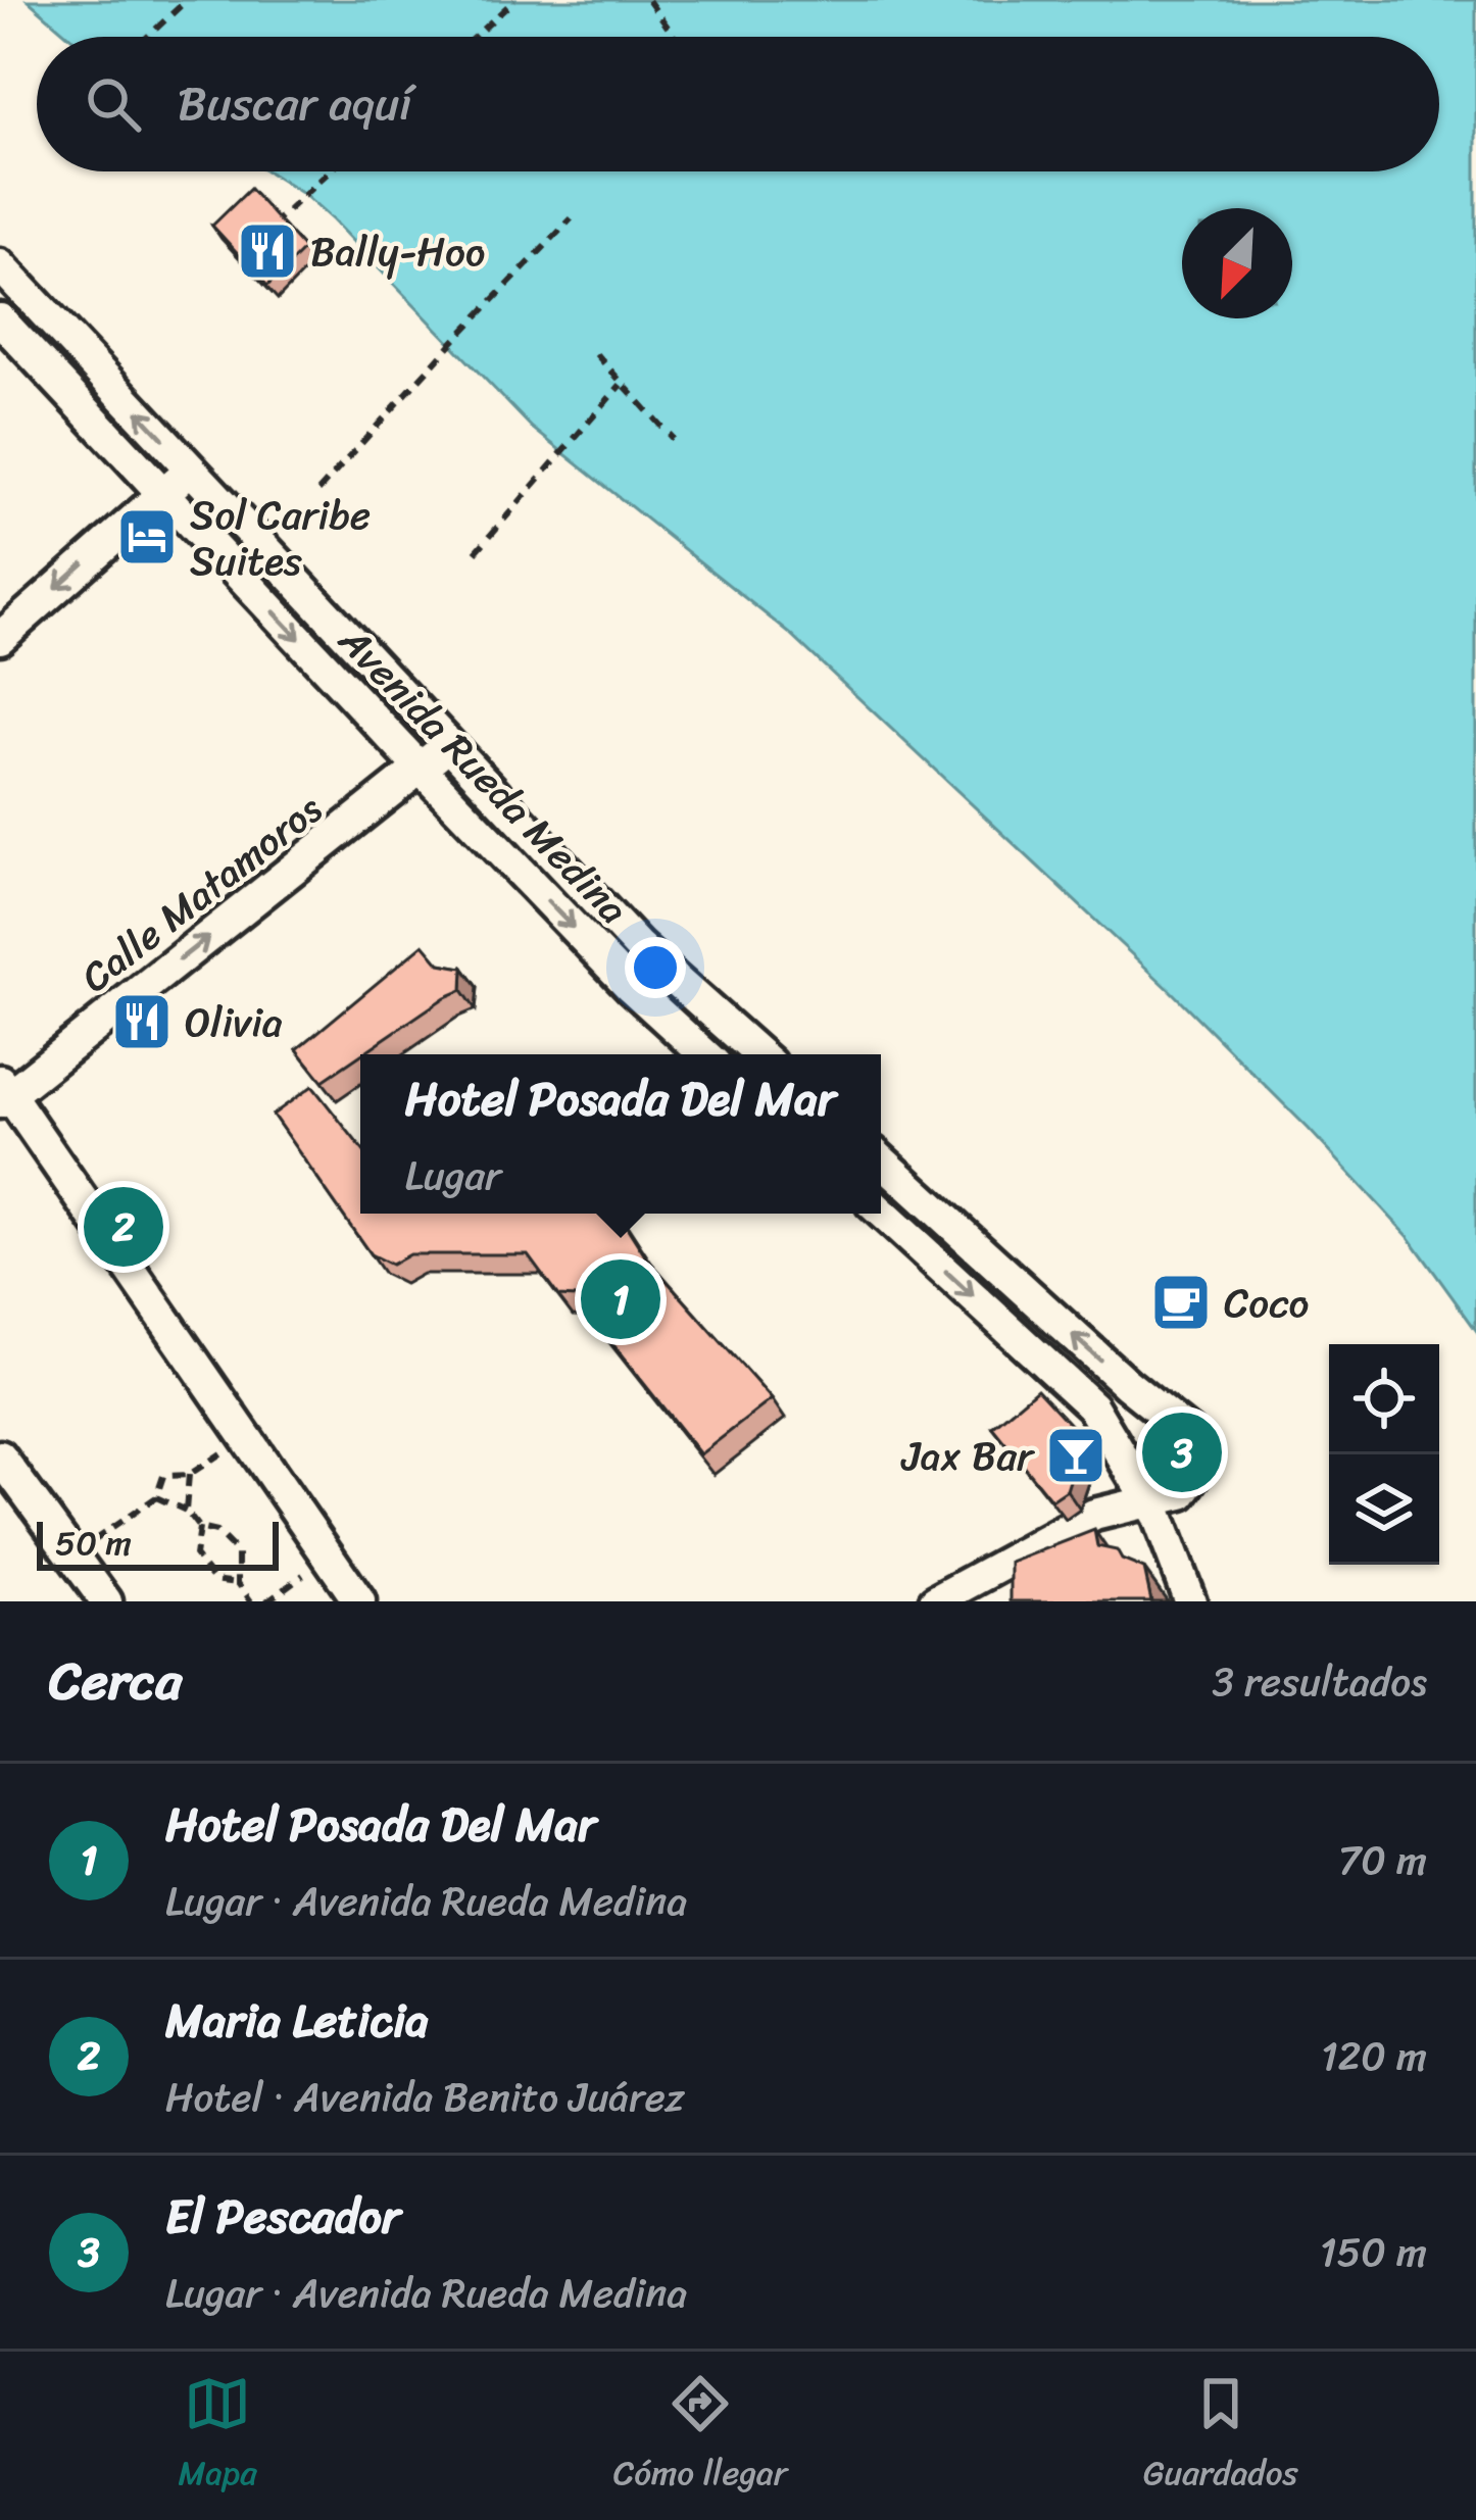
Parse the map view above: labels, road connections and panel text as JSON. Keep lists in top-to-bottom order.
{
  "streets": {
    "street": ["Avenida Rueda Medina", "Calle Matamoros"]
  },
  "crossings": [
    ["Avenida Rueda Medina", "Calle Matamoros"]
  ],
  "one_way": ["Calle Matamoros"],
  "places": {
    "restaurant": ["Bally-Hoo", "Olivia"],
    "hotel": ["Sol Caribe Suites"],
    "cafe": ["Coco"],
    "bar": ["Jax Bar"]
  },
  "scale_bar": "50 m",
  "north": "bottom left",
  "page": {
    "search": "Buscar aquí",
    "popup": ["Hotel Posada Del Mar", "Lugar"],
    "pins": ["2", "1", "3"],
    "scale": "50 m",
    "heading": ["Cerca", "3 resultados"],
    "list": [
      {
        "mark": "1",
        "name": "Hotel Posada Del Mar",
        "note": "Lugar · Avenida Rueda Medina",
        "value": "70 m"
      },
      {
        "mark": "2",
        "name": "Maria Leticia",
        "note": "Hotel · Avenida Benito Juárez",
        "value": "120 m"
      },
      {
        "mark": "3",
        "name": "El Pescador",
        "note": "Lugar · Avenida Rueda Medina",
        "value": "150 m"
      }
    ],
    "nav": ["Mapa", "Cómo llegar", "Guardados"]
  }
}
